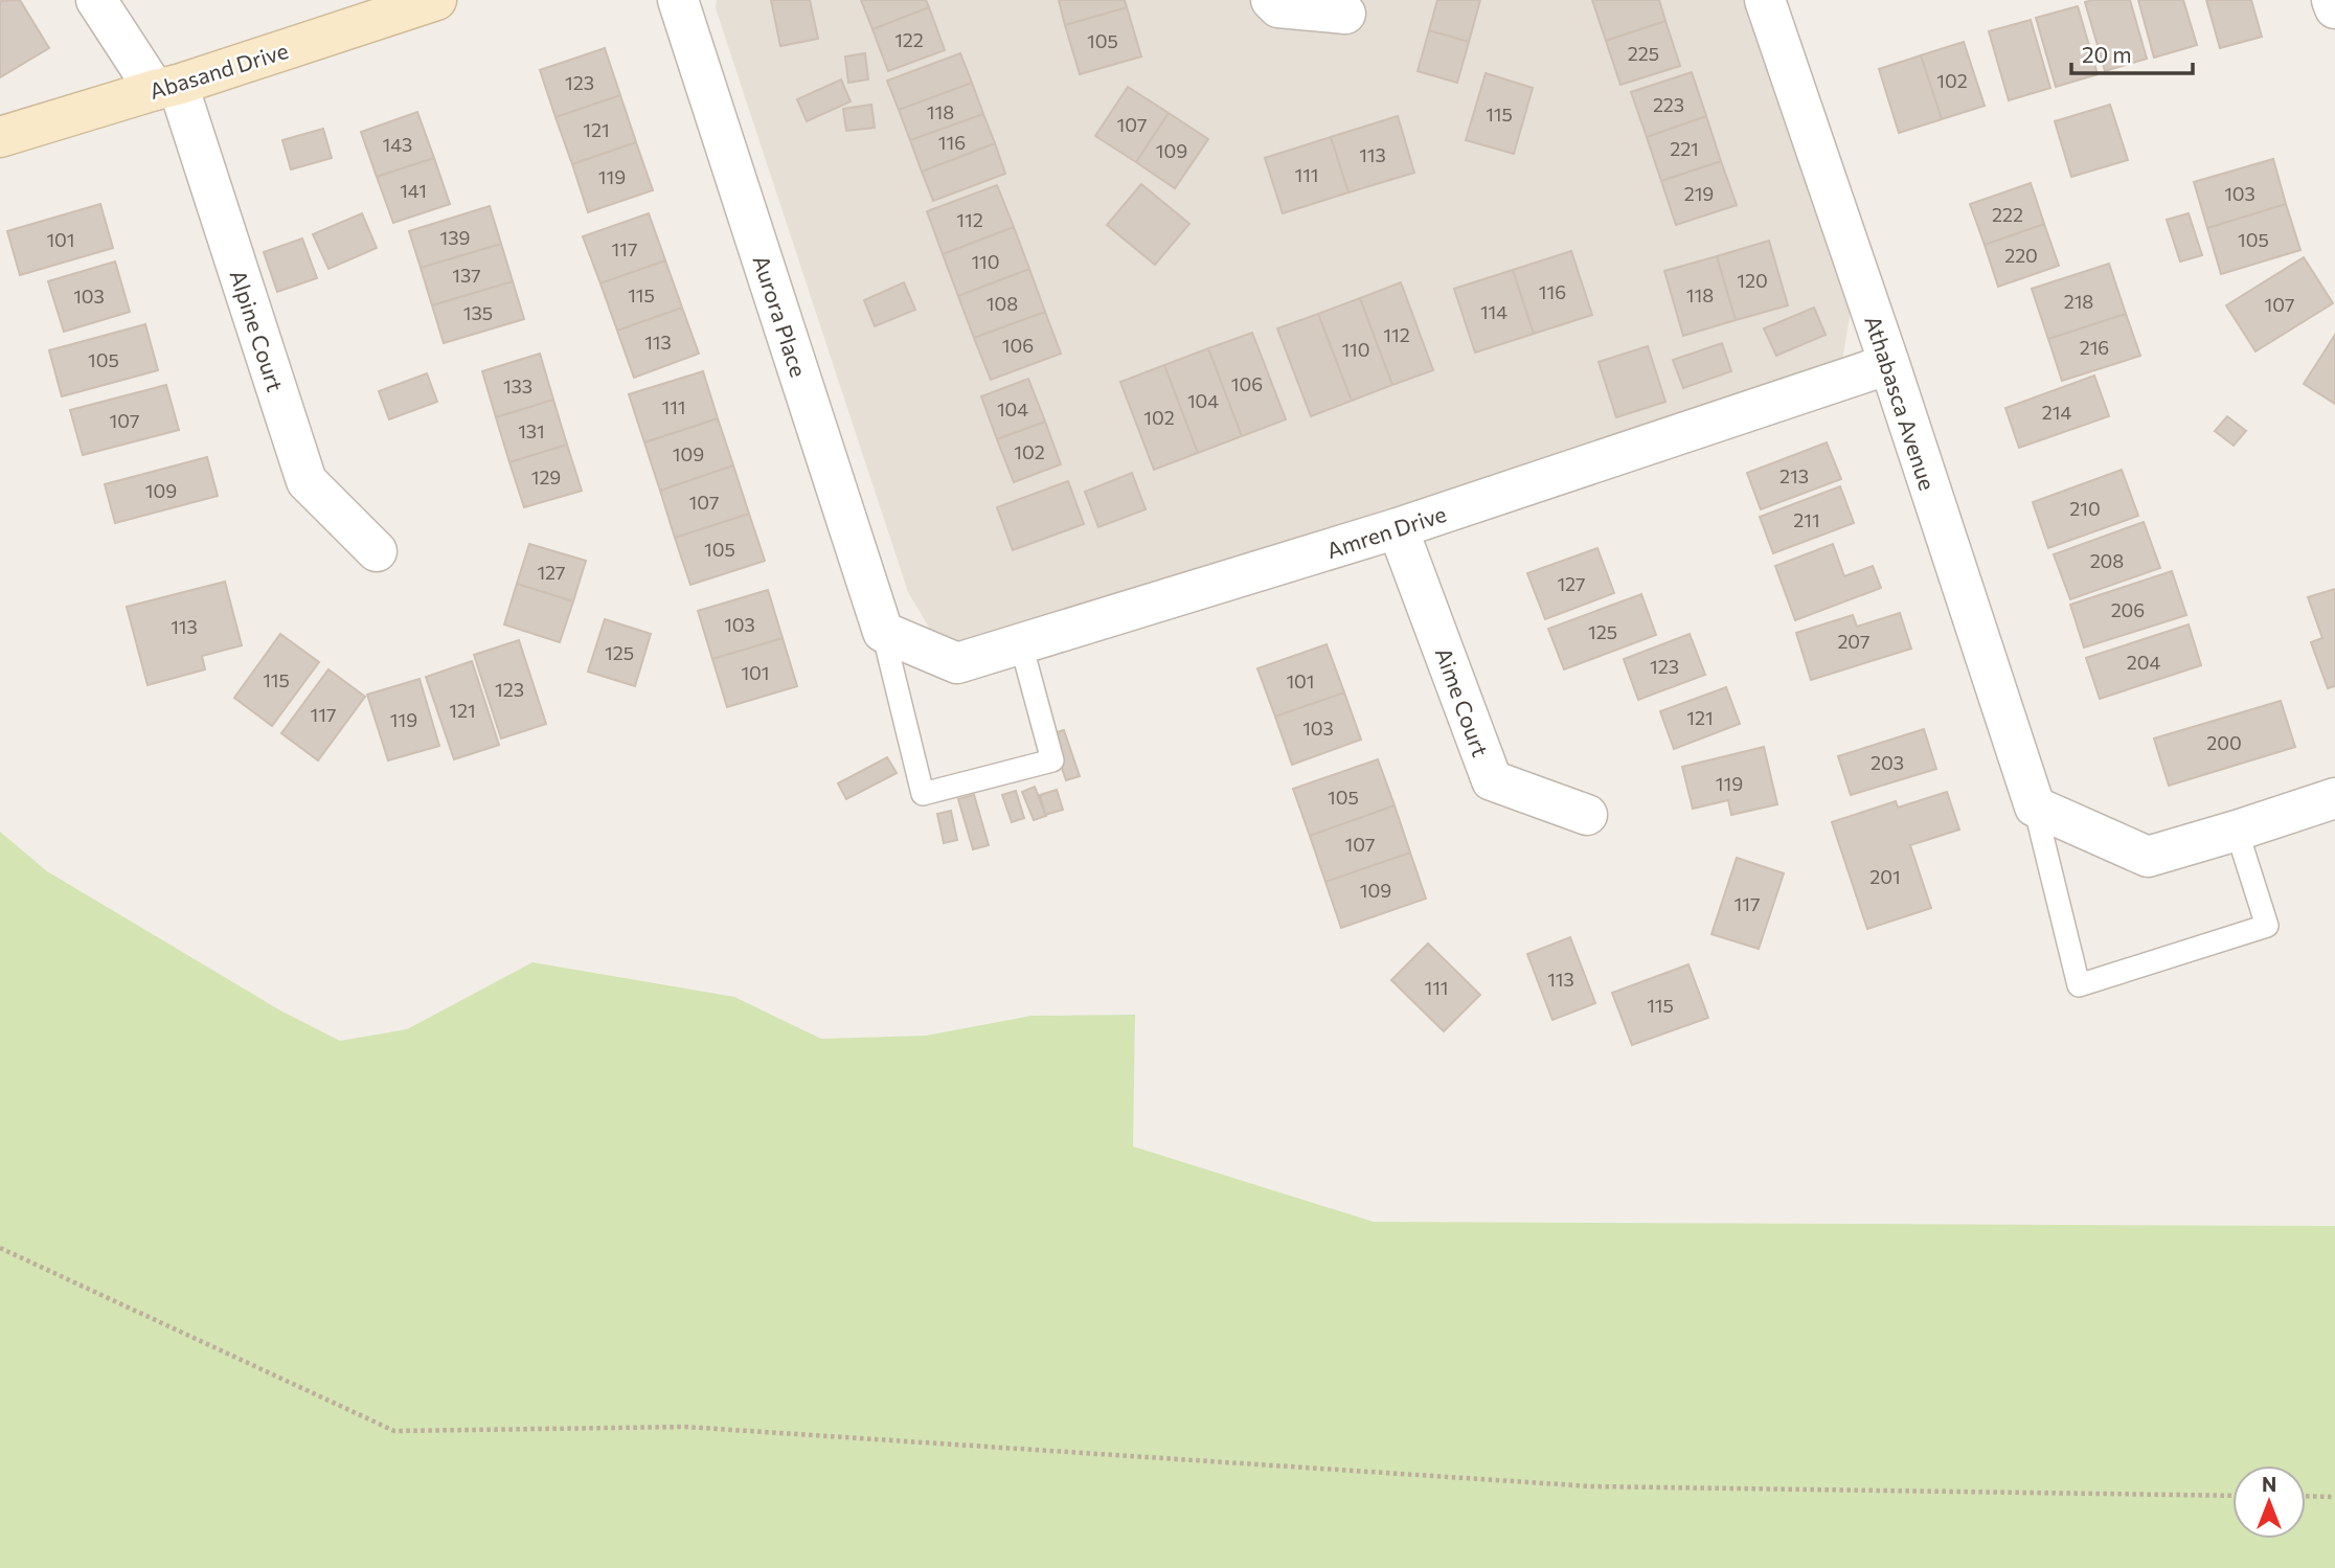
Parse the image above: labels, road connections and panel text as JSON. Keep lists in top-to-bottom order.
{
  "streets": {
    "street": [
      "Abasand Drive",
      "Aurora Place",
      "Alpine Court",
      "Athabasca Avenue",
      "Amren Drive",
      "Aime Court"
    ]
  },
  "crossings": [
    ["Abasand Drive", "Alpine Court"],
    ["Aurora Place", "Amren Drive"],
    ["Athabasca Avenue", "Amren Drive"],
    ["Amren Drive", "Aime Court"]
  ],
  "house_numbers": [
    "122",
    "105",
    "225",
    "102",
    "123",
    "223",
    "118",
    "115",
    "107",
    "121",
    "116",
    "143",
    "221",
    "109",
    "113",
    "111",
    "119",
    "141",
    "219",
    "103",
    "222",
    "112",
    "139",
    "101",
    "105",
    "117",
    "220",
    "110",
    "137",
    "120",
    "116",
    "115",
    "118",
    "103",
    "218",
    "108",
    "107",
    "114",
    "135",
    "112",
    "113",
    "106",
    "216",
    "110",
    "105",
    "106",
    "133",
    "104",
    "111",
    "104",
    "214",
    "102",
    "107",
    "131",
    "102",
    "109",
    "213",
    "129",
    "109",
    "107",
    "210",
    "211",
    "105",
    "208",
    "127",
    "127",
    "206",
    "103",
    "113",
    "125",
    "207",
    "125",
    "204",
    "123",
    "101",
    "115",
    "101",
    "123",
    "121",
    "117",
    "121",
    "119",
    "103",
    "200",
    "203",
    "119",
    "105",
    "107",
    "201",
    "109",
    "117",
    "113",
    "111",
    "115"
  ],
  "scale_bar": "20 m",
  "north": "top"
}
